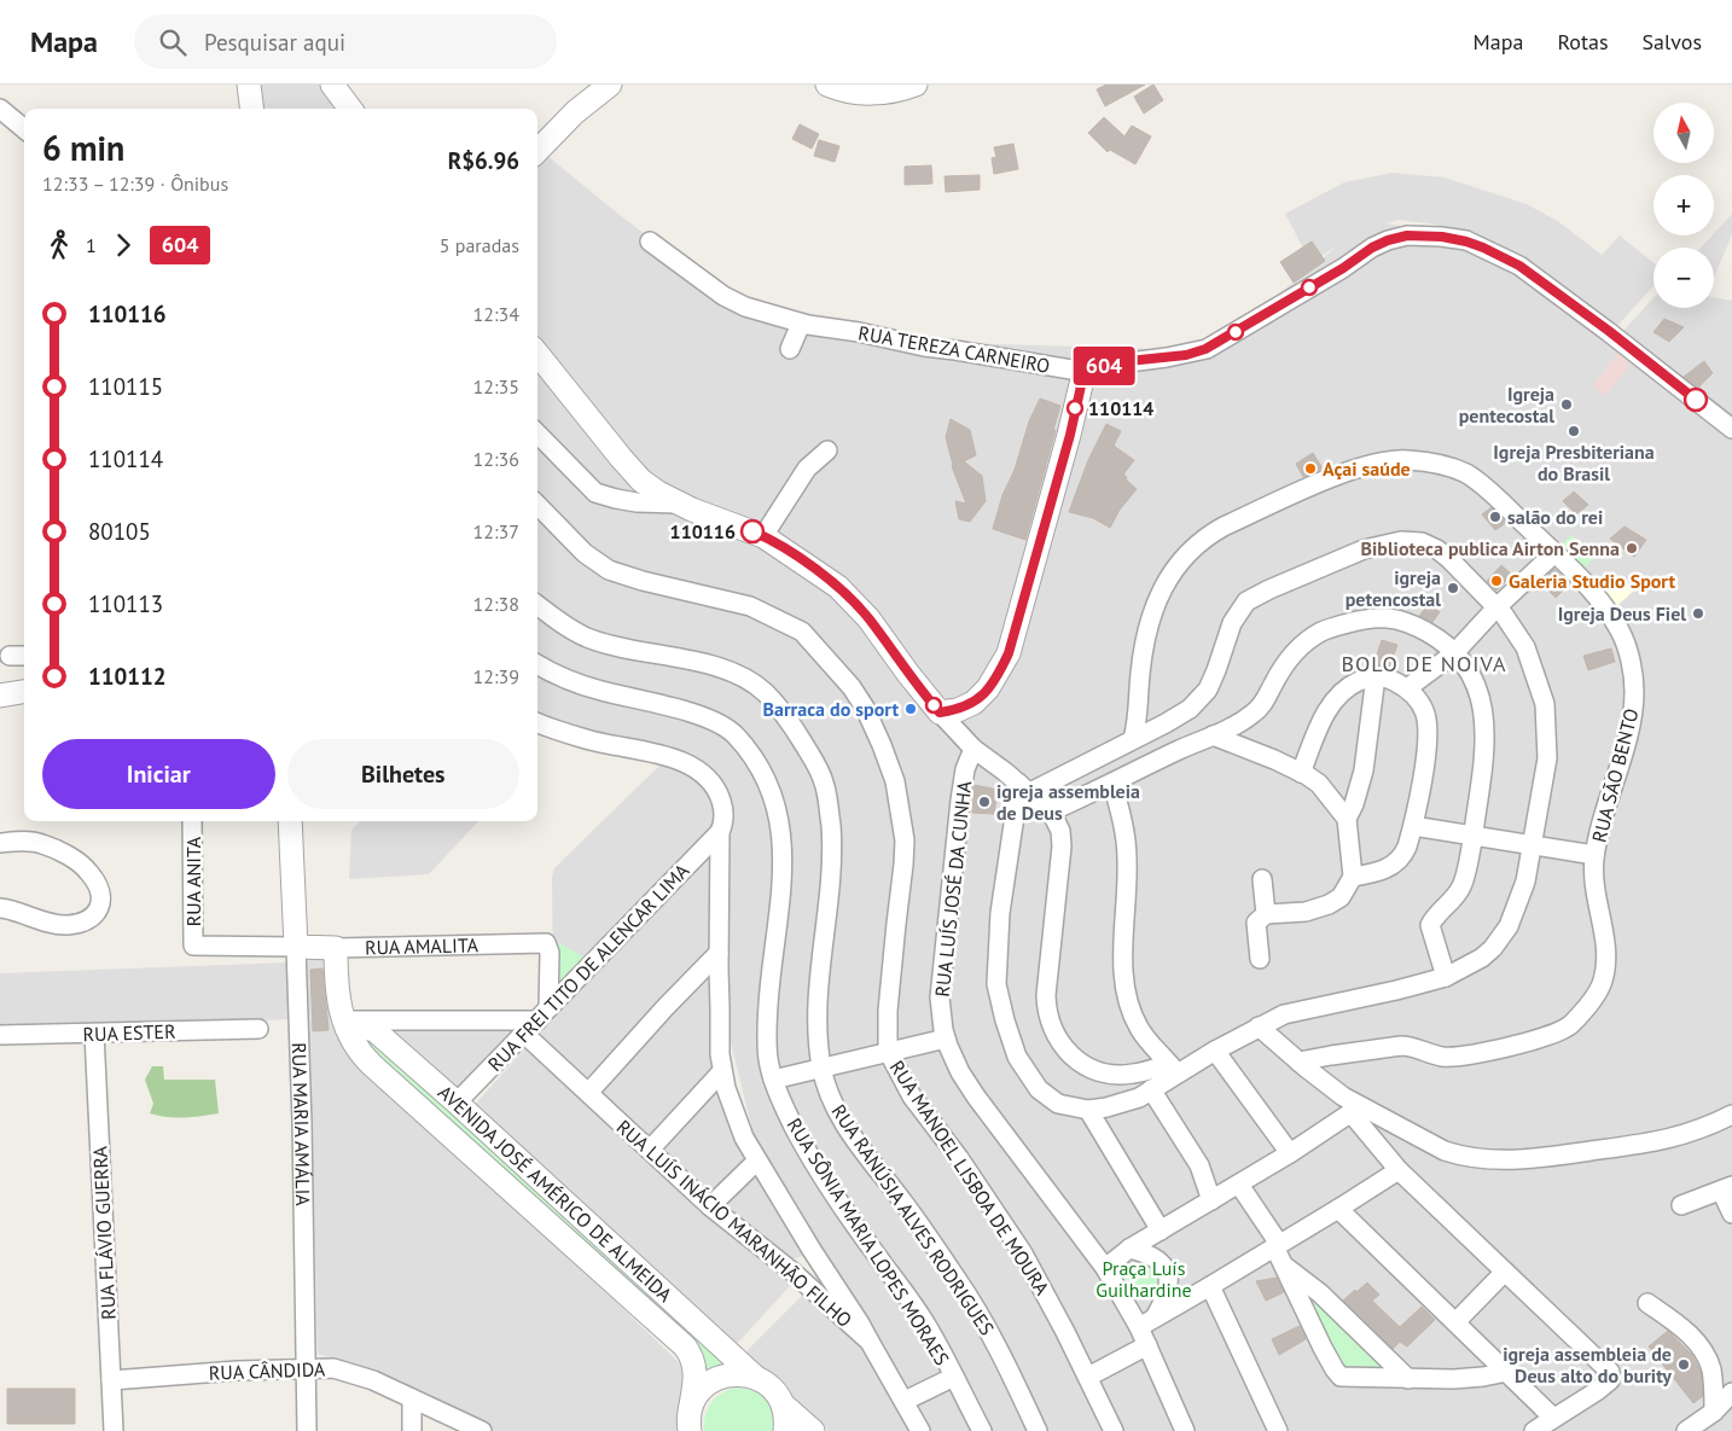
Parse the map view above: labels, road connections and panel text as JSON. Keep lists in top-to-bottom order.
{
  "streets": {
    "street": [
      "RUA TEREZA CARNEIRO",
      "RUA SÃO BENTO",
      "RUA ANITA",
      "RUA LUÍS JOSÉ DA CUNHA",
      "RUA AMALITA",
      "RUA FREI TITO DE ALENCAR LIMA",
      "RUA ESTER",
      "RUA MARIA AMÁLIA",
      "RUA MANOEL LISBOA DE MOURA",
      "AVENIDA JOSÉ AMÉRICO DE ALMEIDA",
      "RUA RANÚSIA ALVES RODRIGUES",
      "RUA LUÍS INÁCIO MARANHÃO FILHO",
      "RUA FLÁVIO GUERRA",
      "RUA SÔNIA MARIA LOPES MORAES",
      "RUA CÂNDIDA"
    ]
  },
  "crossings": [
    ["RUA ANITA", "RUA AMALITA"],
    ["RUA ANITA", "RUA MARIA AMÁLIA"],
    ["RUA AMALITA", "RUA FREI TITO DE ALENCAR LIMA"],
    ["RUA AMALITA", "RUA MARIA AMÁLIA"],
    ["RUA AMALITA", "AVENIDA JOSÉ AMÉRICO DE ALMEIDA"],
    ["RUA FREI TITO DE ALENCAR LIMA", "AVENIDA JOSÉ AMÉRICO DE ALMEIDA"],
    ["RUA FREI TITO DE ALENCAR LIMA", "RUA LUÍS INÁCIO MARANHÃO FILHO"],
    ["RUA ESTER", "RUA FLÁVIO GUERRA"],
    ["RUA MARIA AMÁLIA", "RUA CÂNDIDA"],
    ["RUA FLÁVIO GUERRA", "RUA CÂNDIDA"]
  ],
  "districts": ["BOLO DE NOIVA"],
  "parks": ["Praça Luís Guilhardine"],
  "places": [
    "Igreja pentecostal",
    "110114",
    "Igreja Presbiteriana do Brasil",
    "Açai saúde",
    "salão do rei",
    "110116",
    "Biblioteca publica Airton Senna",
    "Galeria Studio Sport",
    "igreja petencostal",
    "Igreja Deus Fiel",
    "Barraca do sport",
    "igreja assembleia de Deus",
    "igreja assembleia de Deus alto do burity"
  ],
  "lines": ["bus line 604"],
  "north": "top",
  "page": {
    "header": "Mapa",
    "search": "Pesquisar aqui",
    "nav": ["Mapa", "Rotas", "Salvos"],
    "on_map": "604",
    "map_buttons": ["+", "−"],
    "heading": ["6 min", "12:33 – 12:39 · Ônibus", "R$6.96"],
    "legs": ["1", "604", "5 paradas"],
    "list": [
      {
        "name": "110116",
        "value": "12:34"
      },
      {
        "name": "110115",
        "value": "12:35"
      },
      {
        "name": "110114",
        "value": "12:36"
      },
      {
        "name": "80105",
        "value": "12:37"
      },
      {
        "name": "110113",
        "value": "12:38"
      },
      {
        "name": "110112",
        "value": "12:39"
      }
    ],
    "buttons": ["Iniciar", "Bilhetes"]
  }
}
